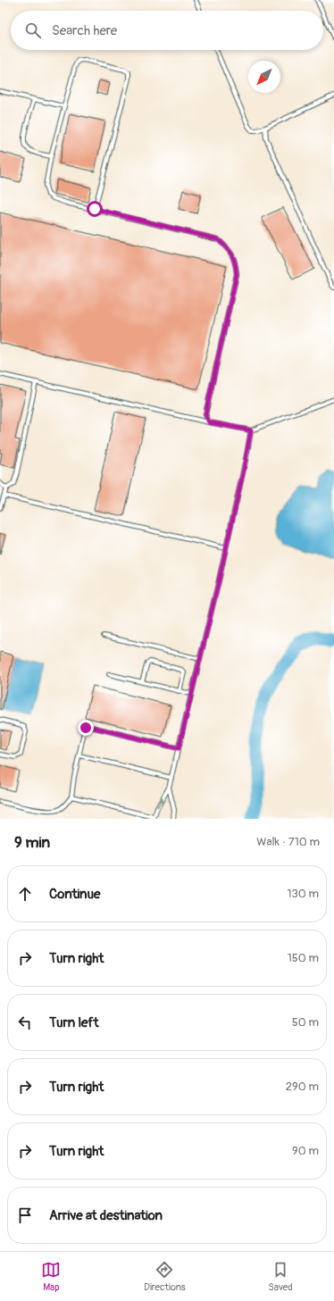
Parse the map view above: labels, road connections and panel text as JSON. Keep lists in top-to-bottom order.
{
  "north": "bottom left",
  "page": {
    "search": "Search here",
    "heading": ["9 min", "Walk · 710 m"],
    "list": [
      ["Continue", "130 m"],
      ["Turn right", "150 m"],
      ["Turn left", "50 m"],
      ["Turn right", "290 m"],
      ["Turn right", "90 m"],
      "Arrive at destination"
    ],
    "nav": ["Map", "Directions", "Saved"]
  }
}
